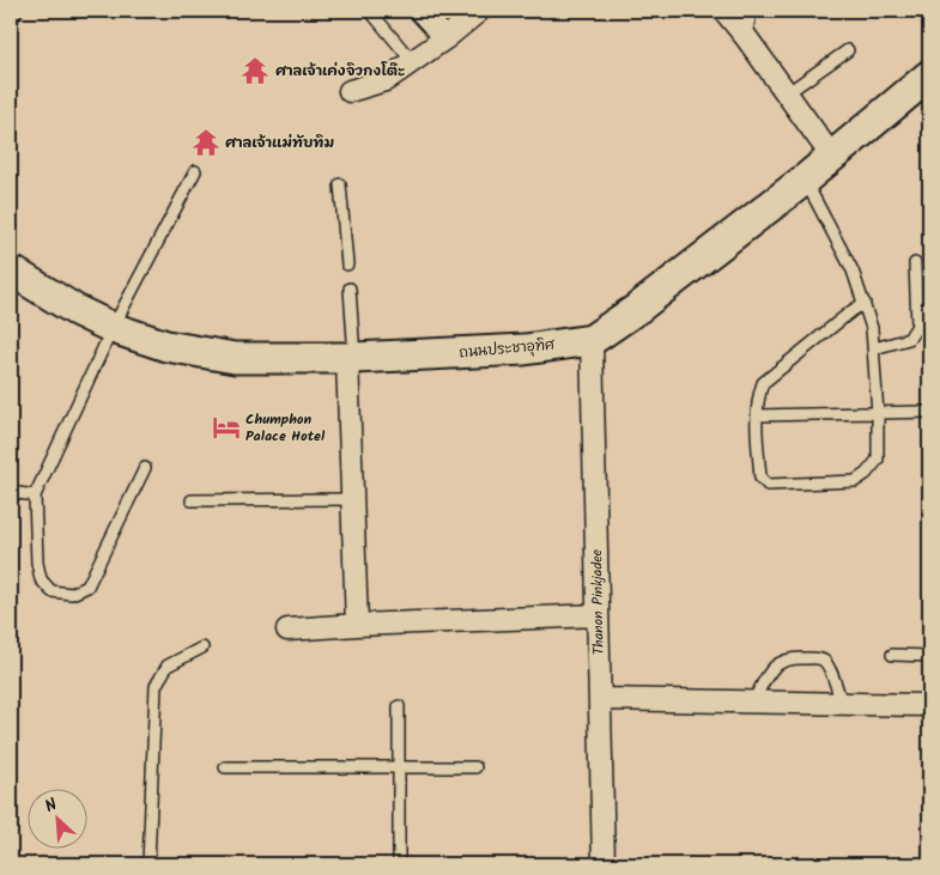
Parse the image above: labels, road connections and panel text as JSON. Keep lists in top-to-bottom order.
{
  "streets": {
    "street": ["ถนนประชาอุทิศ", "Thanon Pinkjadee"]
  },
  "crossings": [
    ["ถนนประชาอุทิศ", "Thanon Pinkjadee"]
  ],
  "places": {
    "temple": ["ศาลเจ้าเค่งจิวกงโต๊ะ", "ศาลเจ้าแม่ทับทิม"],
    "hotel": ["Chumphon Palace Hotel"]
  },
  "north": "top left"
}
